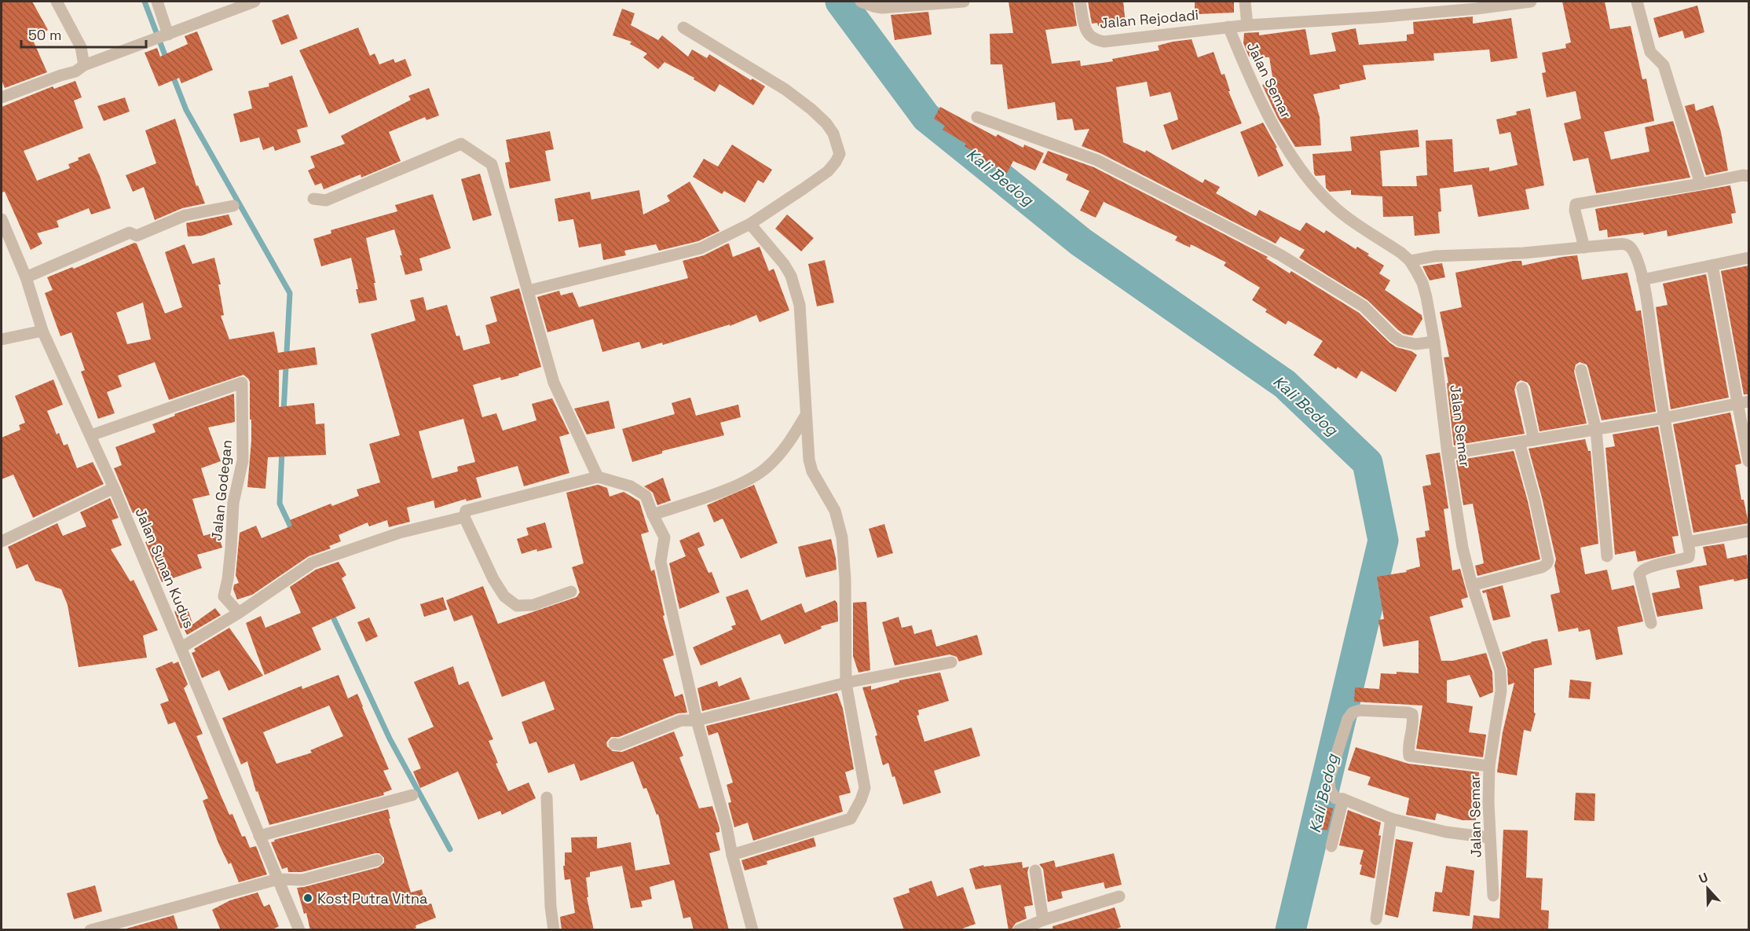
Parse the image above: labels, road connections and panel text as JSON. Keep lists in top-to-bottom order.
{
  "streets": {
    "street": [
      "Jalan Rejodadi",
      "Jalan Semar",
      "Jalan Godegan",
      "Jalan Sunan Kudus"
    ]
  },
  "crossings": [
    ["Jalan Rejodadi", "Jalan Semar"],
    ["Jalan Godegan", "Jalan Sunan Kudus"]
  ],
  "water": ["Kali Bedog"],
  "places": ["Kost Putra Vitna"],
  "scale_bar": "50 m",
  "north": "top"
}
